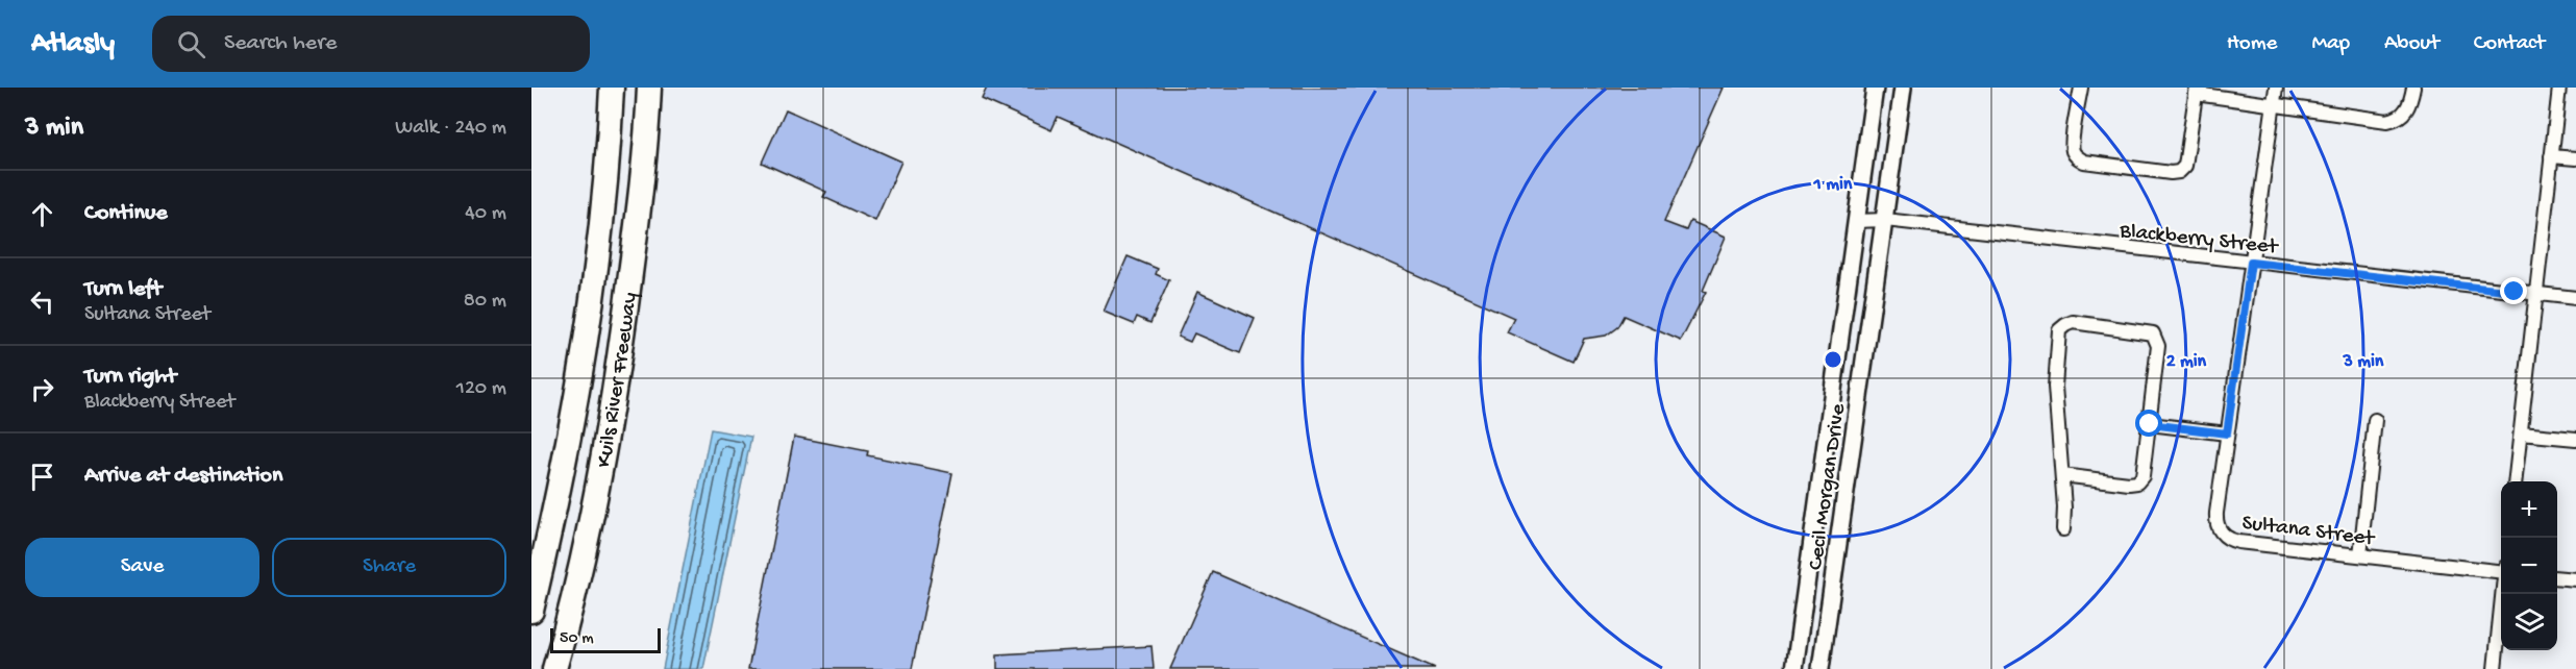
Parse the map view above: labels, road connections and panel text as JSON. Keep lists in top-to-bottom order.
{
  "streets": {
    "highway": ["Kuils River Freeway"],
    "street": ["Blackberry Street", "Cecil Morgan Drive", "Sultana Street"]
  },
  "crossings": [
    ["Blackberry Street", "Cecil Morgan Drive"],
    ["Blackberry Street", "Sultana Street"]
  ],
  "scale_bar": "50 m",
  "page": {
    "header": "Atlasly",
    "search": "Search here",
    "nav": [
      "Home",
      "Map",
      "About",
      "Contact"
    ],
    "heading": ["3 min", "Walk · 240 m"],
    "list": [
      ["Continue", "40 m"],
      ["Turn left", "Sultana Street", "80 m"],
      ["Turn right", "Blackberry Street", "120 m"],
      "Arrive at destination"
    ],
    "map_buttons": ["+", "−"],
    "buttons": ["Save", "Share"],
    "scale": "50 m"
  },
  "rings": ["1 min", "2 min", "3 min"]
}
